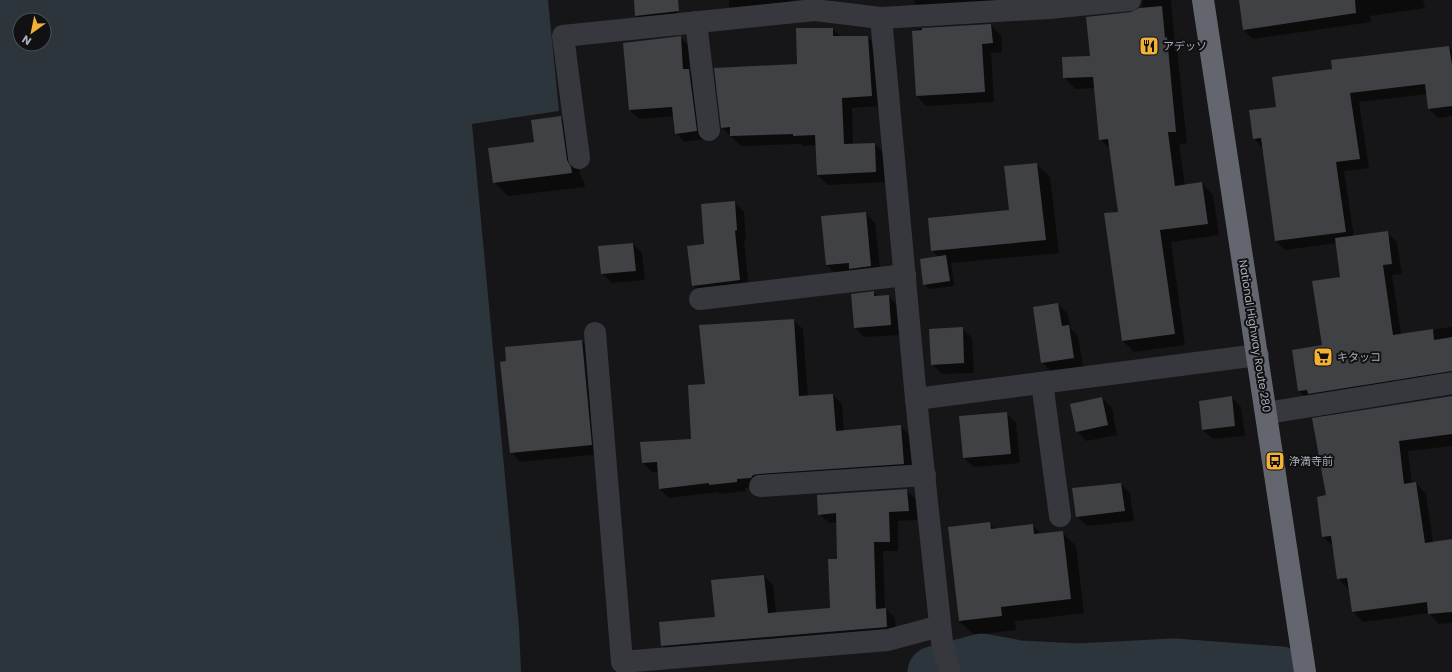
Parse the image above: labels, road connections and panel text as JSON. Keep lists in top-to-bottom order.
{
  "streets": {
    "highway": ["National Highway Route 280"]
  },
  "places": {
    "restaurant": ["アデッソ"],
    "supermarket": ["キタッコ"],
    "bus stop": ["浄満寺前"]
  },
  "north": "bottom left"
}
